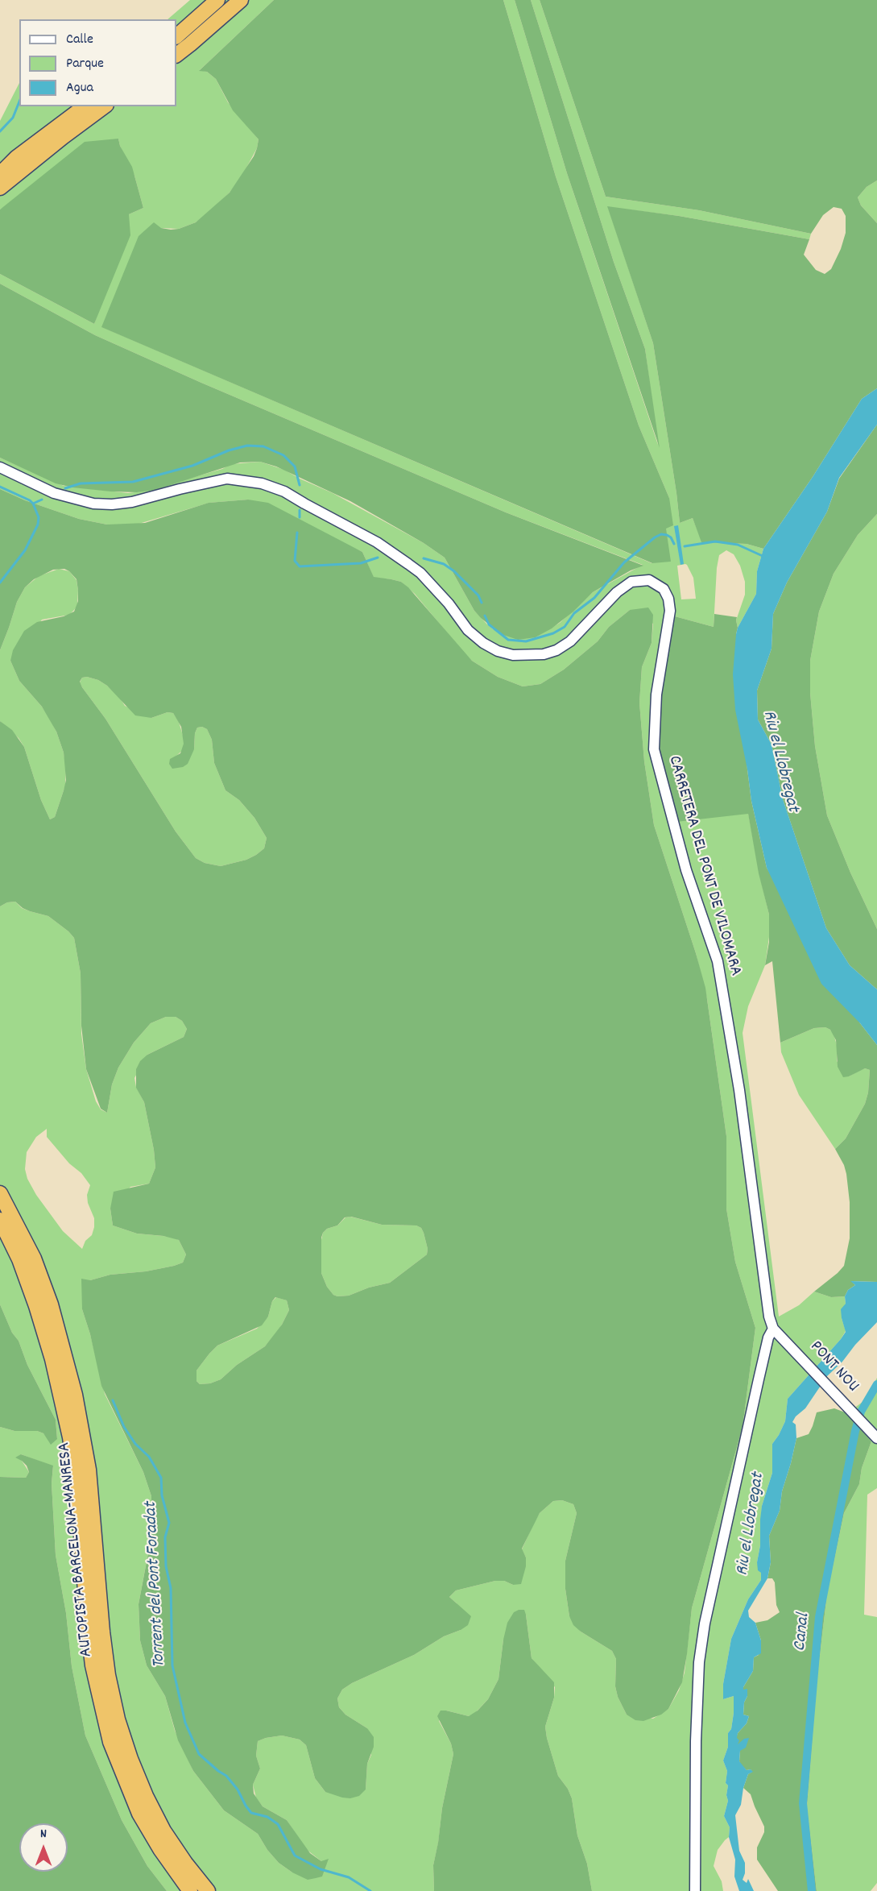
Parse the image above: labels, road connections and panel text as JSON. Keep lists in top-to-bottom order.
{
  "streets": {
    "highway": ["AUTOPISTA BARCELONA-MANRESA"],
    "street": ["CARRETERA DEL PONT DE VILOMARA", "PONT NOU"]
  },
  "crossings": [
    ["CARRETERA DEL PONT DE VILOMARA", "PONT NOU"]
  ],
  "water": ["Riu el Llobregat", "Torrent del Pont Foradat", "Canal"],
  "legend": ["Calle", "Parque", "Agua"],
  "north": "top"
}
